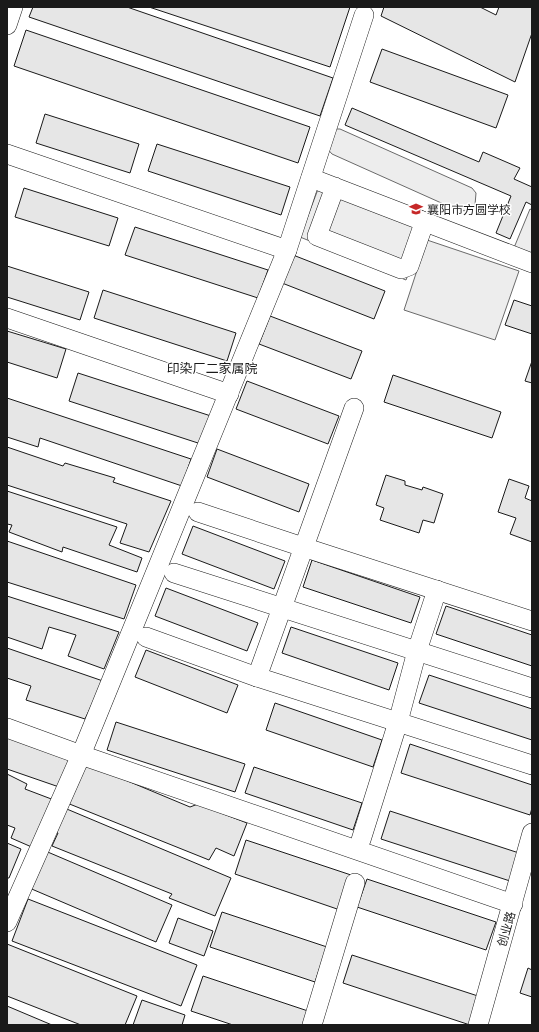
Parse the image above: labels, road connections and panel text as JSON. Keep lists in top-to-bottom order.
{
  "streets": {
    "street": ["创业路"]
  },
  "districts": ["印染厂二家属院"],
  "places": {
    "school or university": ["襄阳市方圆学校"]
  }
}
